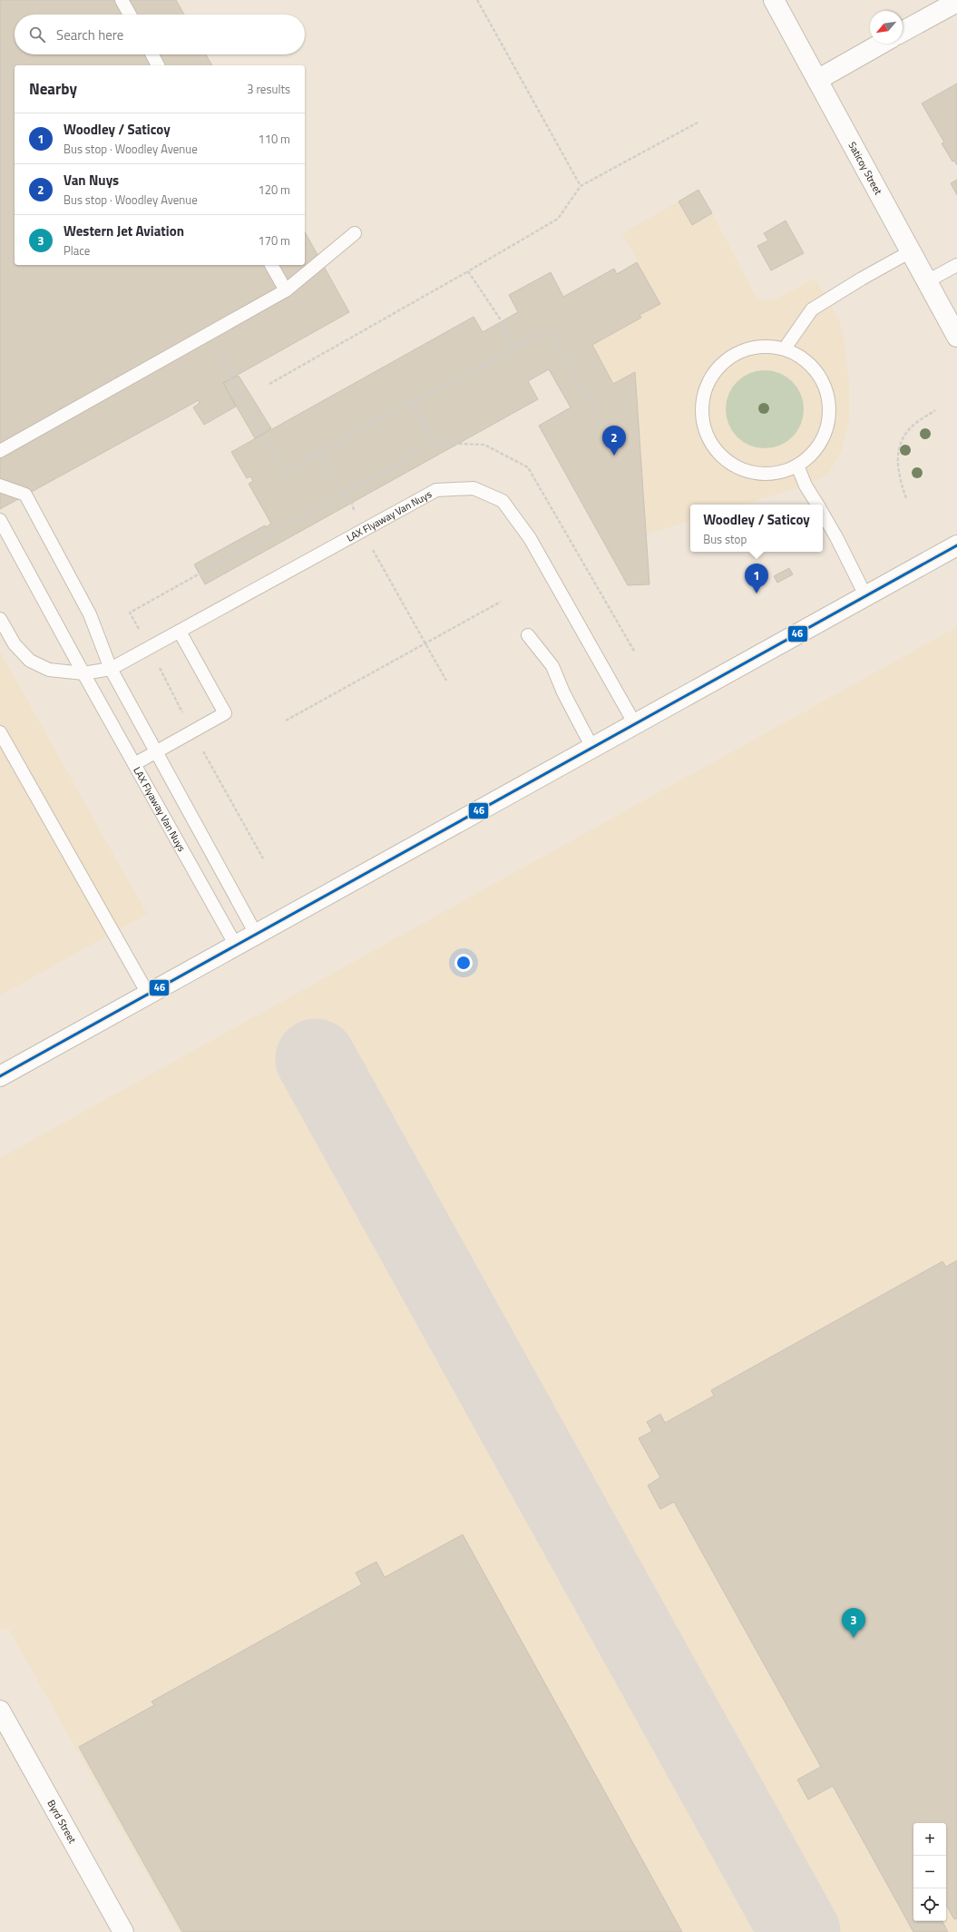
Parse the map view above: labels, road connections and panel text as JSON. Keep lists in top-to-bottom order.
{
  "streets": {
    "main road": ["Saticoy Street", "Byrd Street"],
    "lane": ["LAX Flyaway Van Nuys"]
  },
  "lines": ["transit line 46"],
  "north": "bottom left",
  "page": {
    "search": "Search here",
    "heading": ["Nearby", "3 results"],
    "list": [
      {
        "mark": "1",
        "name": "Woodley / Saticoy",
        "note": "Bus stop · Woodley Avenue",
        "value": "110 m"
      },
      {
        "mark": "2",
        "name": "Van Nuys",
        "note": "Bus stop · Woodley Avenue",
        "value": "120 m"
      },
      {
        "mark": "3",
        "name": "Western Jet Aviation",
        "note": "Place",
        "value": "170 m"
      }
    ],
    "pins": ["2", "1", "3"],
    "popup": ["Woodley / Saticoy", "Bus stop"],
    "map_buttons": ["+", "−"]
  }
}
